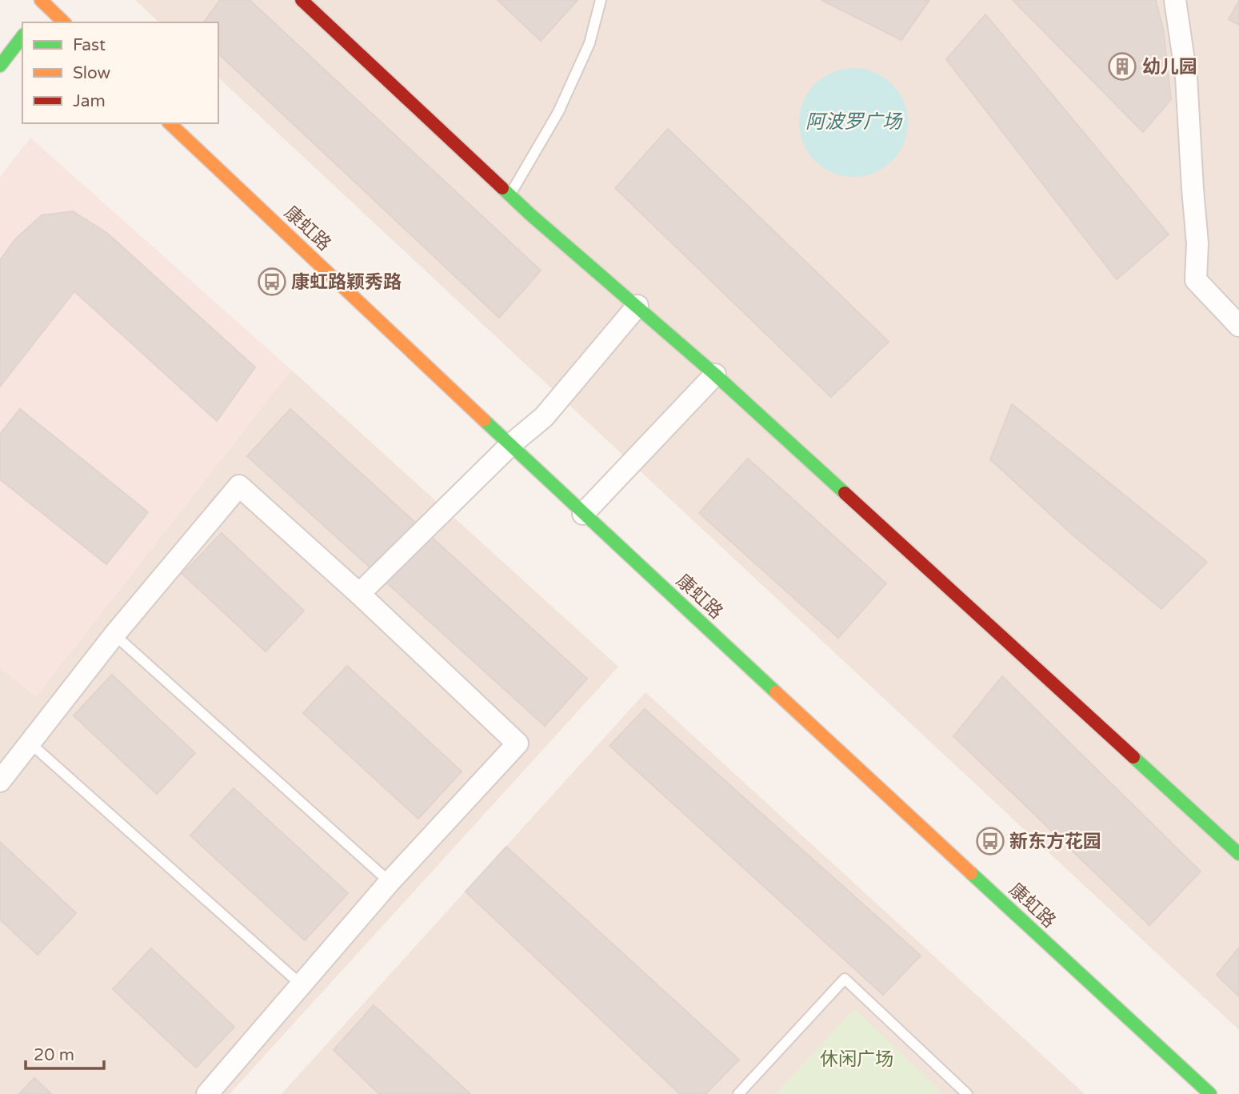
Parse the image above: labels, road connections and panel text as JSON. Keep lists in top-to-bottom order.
{
  "streets": {
    "main road": ["康虹路"]
  },
  "water": ["阿波罗广场"],
  "parks": ["休闲广场"],
  "places": {
    "building": ["幼儿园"],
    "bus stop": ["康虹路颖秀路", "新东方花园"]
  },
  "legend": ["Fast", "Slow", "Jam"],
  "scale_bar": "20 m"
}
